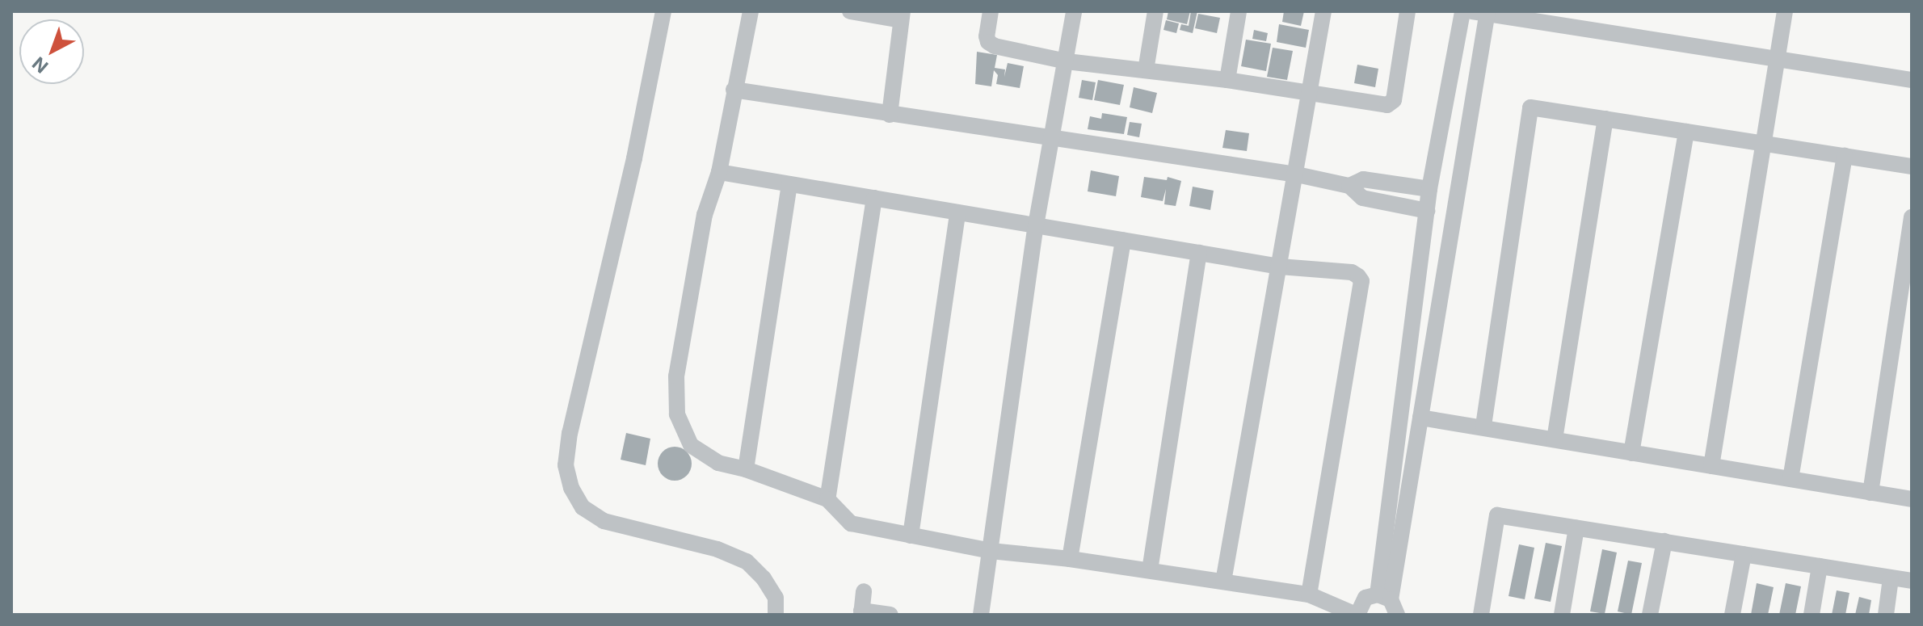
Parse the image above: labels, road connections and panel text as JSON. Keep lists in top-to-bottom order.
{
  "north": "bottom left"
}
